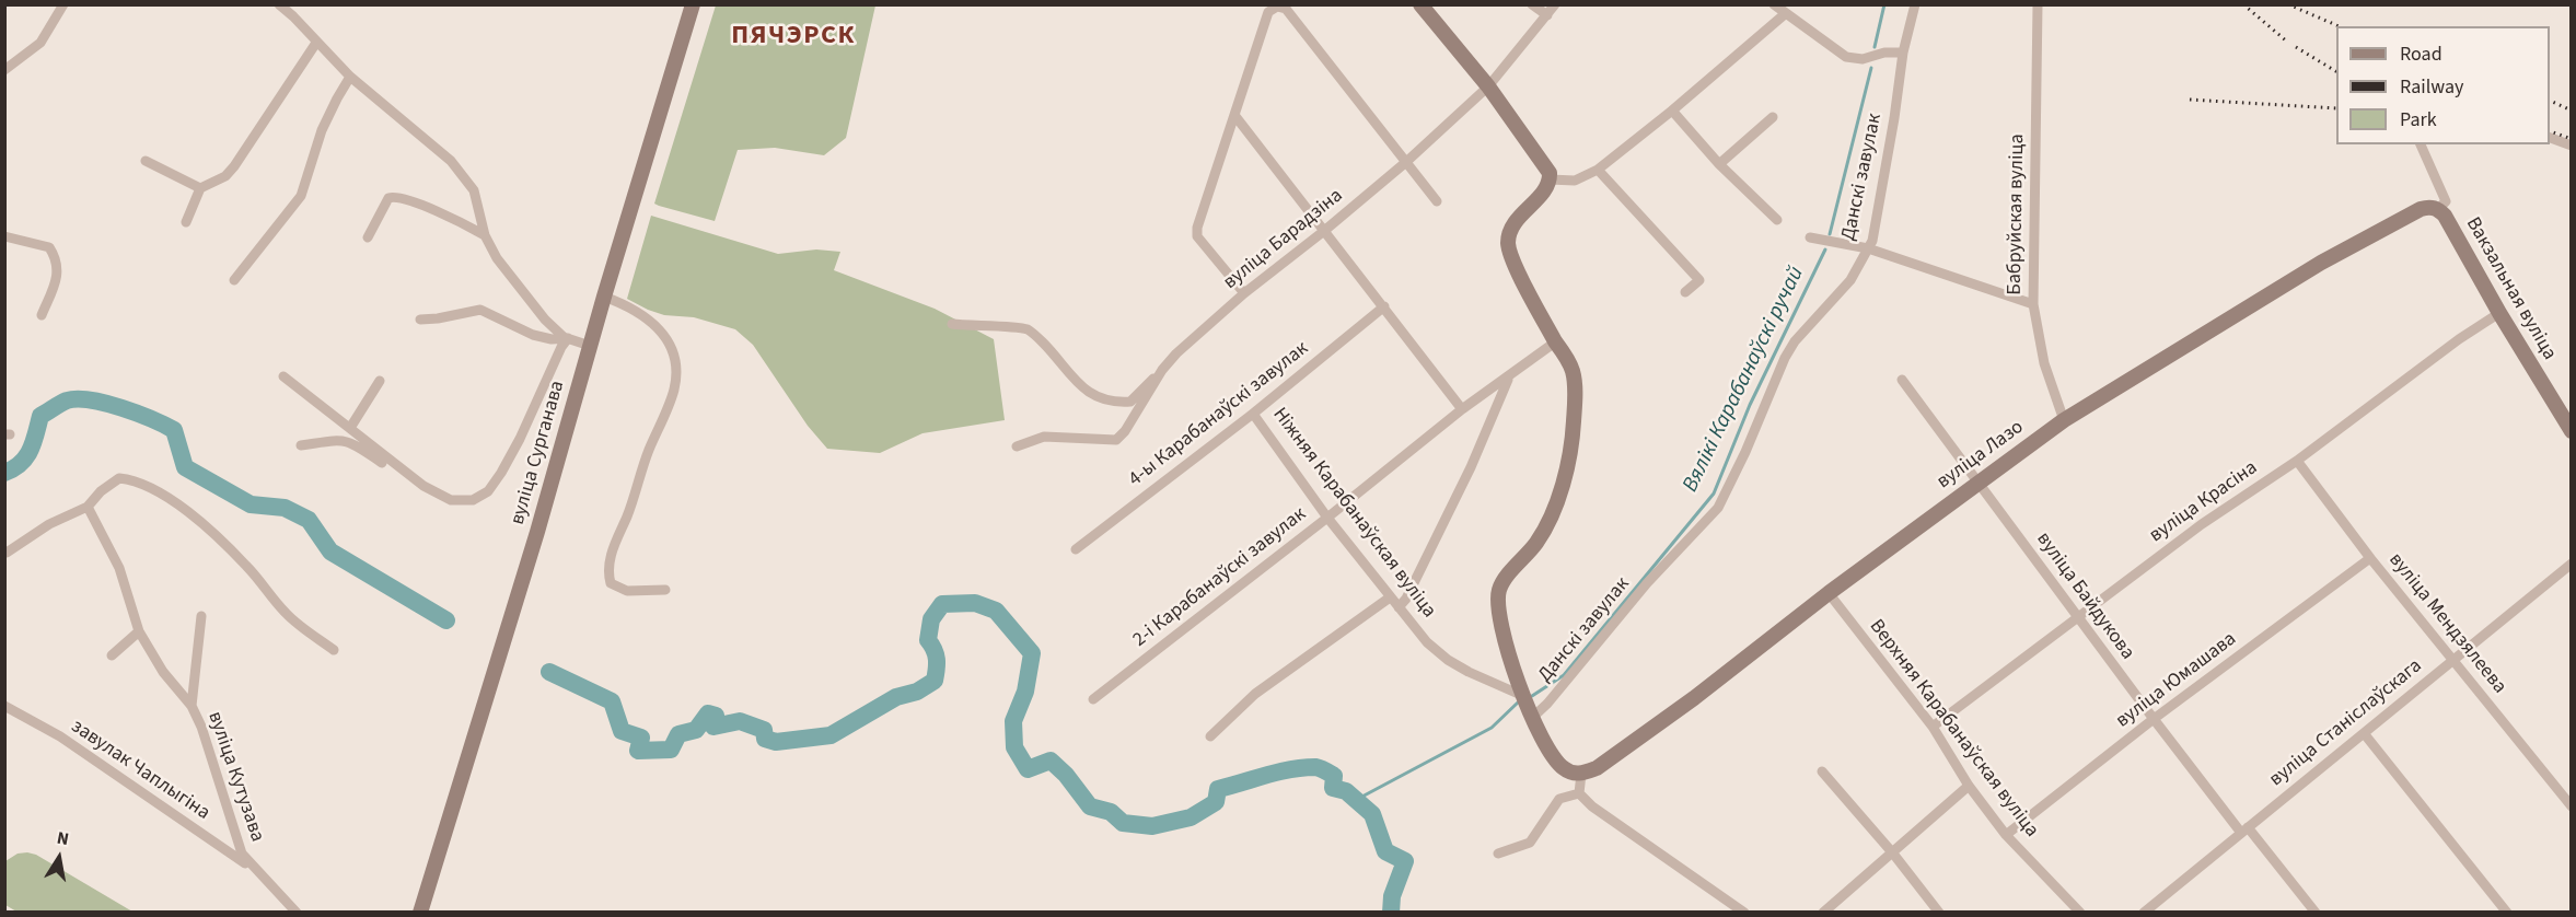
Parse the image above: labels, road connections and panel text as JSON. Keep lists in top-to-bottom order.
{
  "streets": {
    "main road": ["Вакзальная вуліца", "вуліца Сурганава", "вуліца Лазо"],
    "street": [
      "Данскі завулак",
      "Бабруйская вуліца",
      "вуліца Барадзіна",
      "4-ы Карабанаўскі завулак",
      "вуліца Красіна",
      "Ніжняя Карабанаўская вуліца",
      "2-і Карабанаўскі завулак",
      "вуліца Байдукова",
      "вуліца Мендзялеева",
      "вуліца Юмашава",
      "вуліца Станіслаўскага",
      "Верхняя Карабанаўская вуліца",
      "завулак Чаплыгіна",
      "вуліца Кутузава"
    ]
  },
  "crossings": [
    ["Бабруйская вуліца", "вуліца Лазо"],
    ["Вакзальная вуліца", "вуліца Лазо"],
    ["Вакзальная вуліца", "вуліца Красіна"],
    ["4-ы Карабанаўскі завулак", "Ніжняя Карабанаўская вуліца"],
    ["вуліца Лазо", "вуліца Байдукова"],
    ["вуліца Лазо", "Верхняя Карабанаўская вуліца"],
    ["вуліца Красіна", "вуліца Байдукова"],
    ["вуліца Красіна", "вуліца Мендзялеева"],
    ["вуліца Красіна", "Верхняя Карабанаўская вуліца"],
    ["Ніжняя Карабанаўская вуліца", "2-і Карабанаўскі завулак"],
    ["вуліца Байдукова", "вуліца Юмашава"],
    ["вуліца Байдукова", "вуліца Станіслаўскага"],
    ["вуліца Мендзялеева", "вуліца Юмашава"],
    ["вуліца Мендзялеева", "вуліца Станіслаўскага"],
    ["вуліца Юмашава", "Верхняя Карабанаўская вуліца"],
    ["завулак Чаплыгіна", "вуліца Кутузава"]
  ],
  "districts": ["ПЯЧЭРСК"],
  "water": ["Вялікі Карабанаўскі ручай"],
  "legend": ["Road", "Railway", "Park"],
  "north": "top"
}
